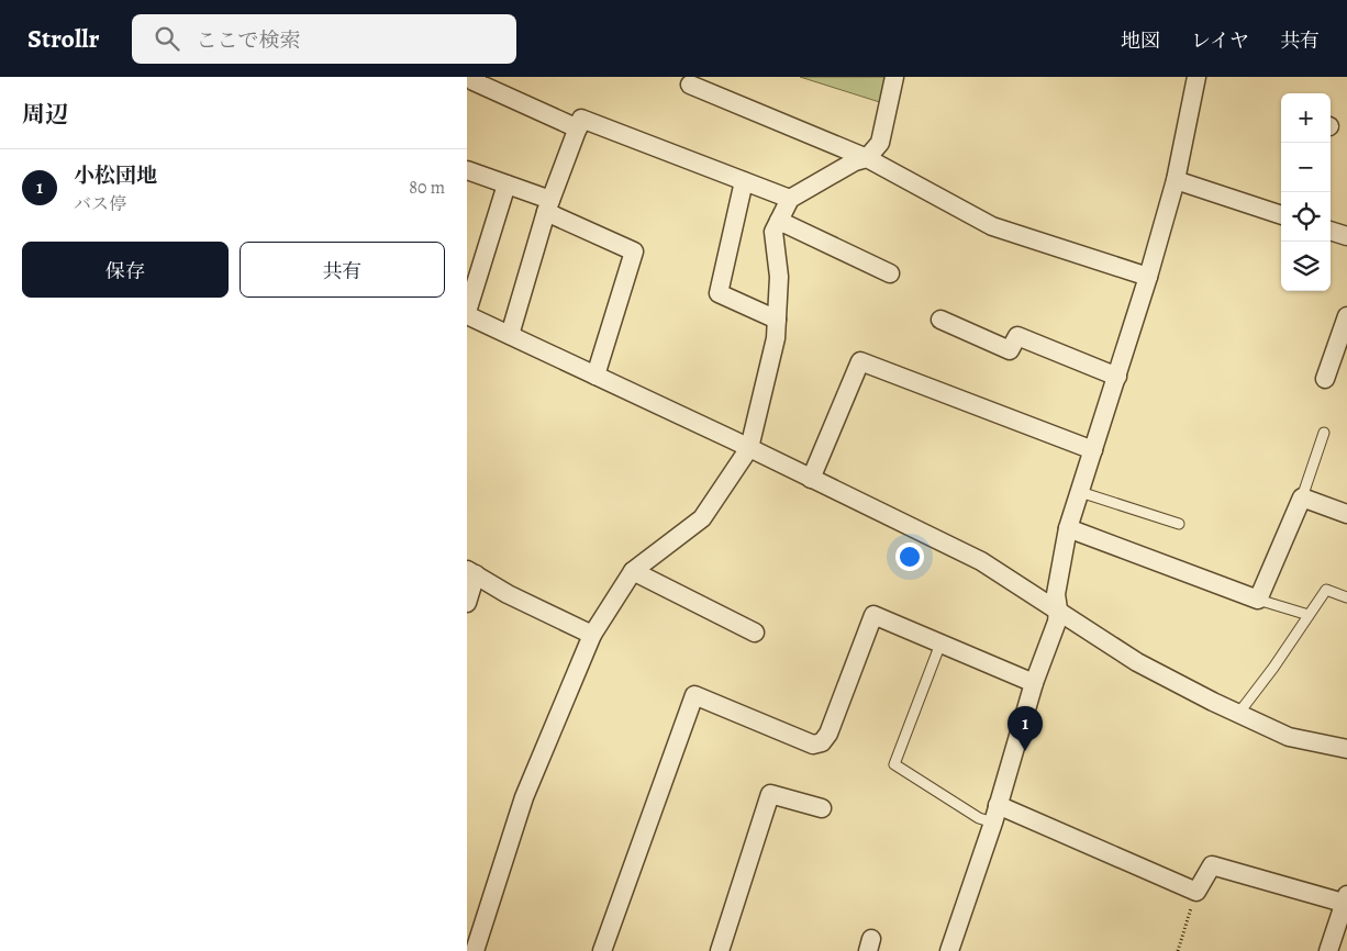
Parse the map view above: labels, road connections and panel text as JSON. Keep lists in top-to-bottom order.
{
  "page": {
    "header": "Strollr",
    "search": "ここで検索",
    "nav": ["地図", "レイヤ", "共有"],
    "heading": "周辺",
    "map_buttons": ["+", "−"],
    "list": [
      {
        "mark": "1",
        "name": "小松団地",
        "note": "バス停",
        "value": "80 m"
      }
    ],
    "buttons": ["保存", "共有"],
    "pins": "1"
  }
}
